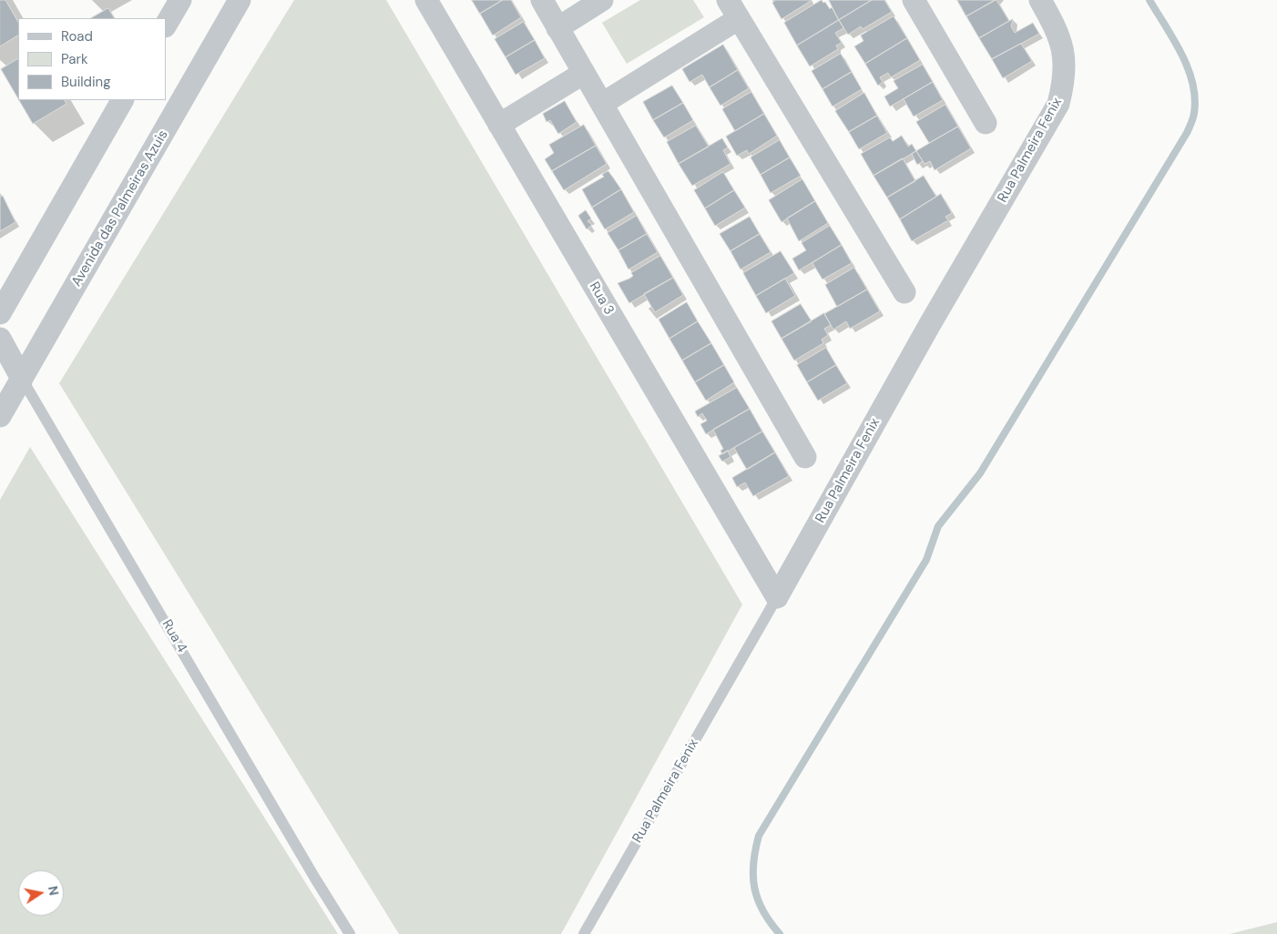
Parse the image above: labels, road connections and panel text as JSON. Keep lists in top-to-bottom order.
{
  "streets": {
    "street": [
      "Rua Palmeira Fenix",
      "Avenida das Palmeiras Azuis",
      "Rua 3",
      "Rua 4"
    ]
  },
  "crossings": [
    ["Rua Palmeira Fenix", "Rua 3"],
    ["Avenida das Palmeiras Azuis", "Rua 4"]
  ],
  "legend": ["Road", "Park", "Building"],
  "north": "right"
}
